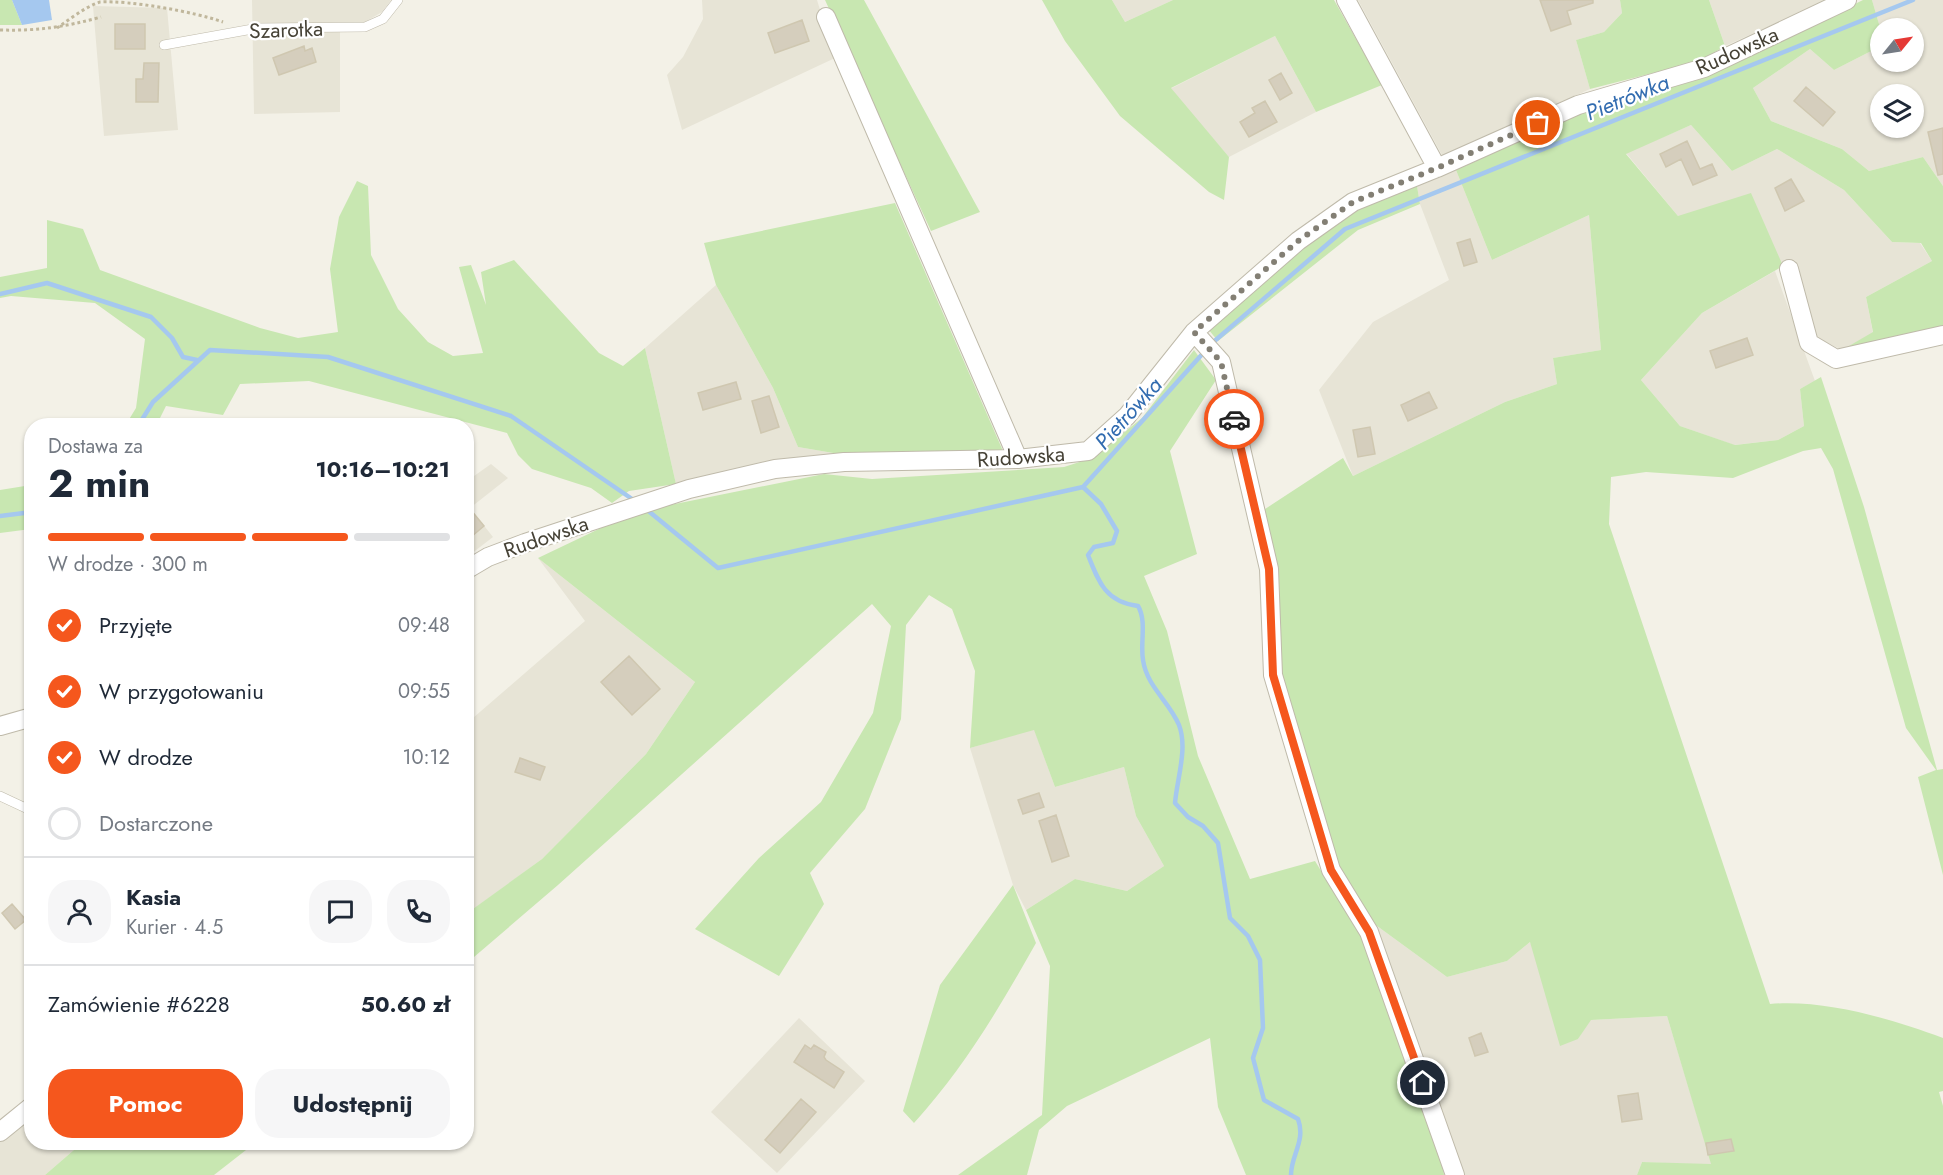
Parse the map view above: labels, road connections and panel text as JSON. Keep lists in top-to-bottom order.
{
  "streets": {
    "street": ["Rudowska"],
    "lane": ["Szarotka"]
  },
  "water": ["Pietrówka"],
  "north": "top right",
  "page": {
    "heading": ["2 min", "Dostawa za", "10:16–10:21"],
    "panel": [
      "Kasia",
      "Kurier · 4.5",
      "Zamówienie #6228",
      "50.60 zł"
    ],
    "bar": "W drodze · 300 m",
    "list": [
      ["Przyjęte", "09:48"],
      ["W przygotowaniu", "09:55"],
      ["W drodze", "10:12"],
      "Dostarczone"
    ],
    "buttons": ["Pomoc", "Udostępnij"]
  }
}
